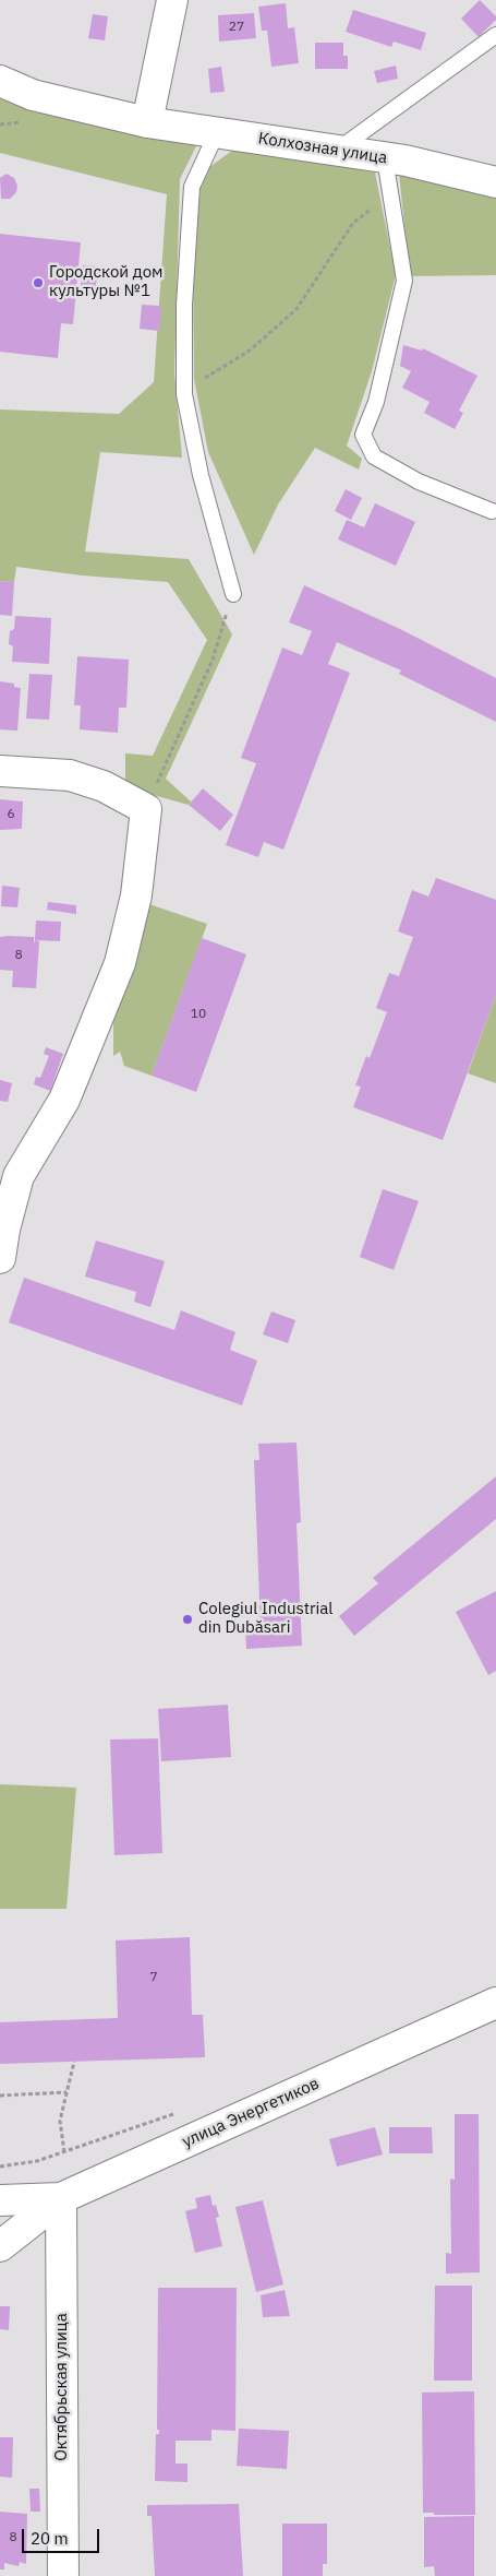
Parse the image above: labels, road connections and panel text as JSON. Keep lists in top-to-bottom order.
{
  "streets": {
    "street": ["Колхозная улица", "улица Энергетиков", "Октябрьская улица"]
  },
  "crossings": [
    ["улица Энергетиков", "Октябрьская улица"]
  ],
  "places": ["Городской дом культуры №1", "Colegiul Industrial din Dubăsari"],
  "house_numbers": [
    "27",
    "6",
    "8",
    "10",
    "7",
    "8"
  ],
  "scale_bar": "20 m"
}
